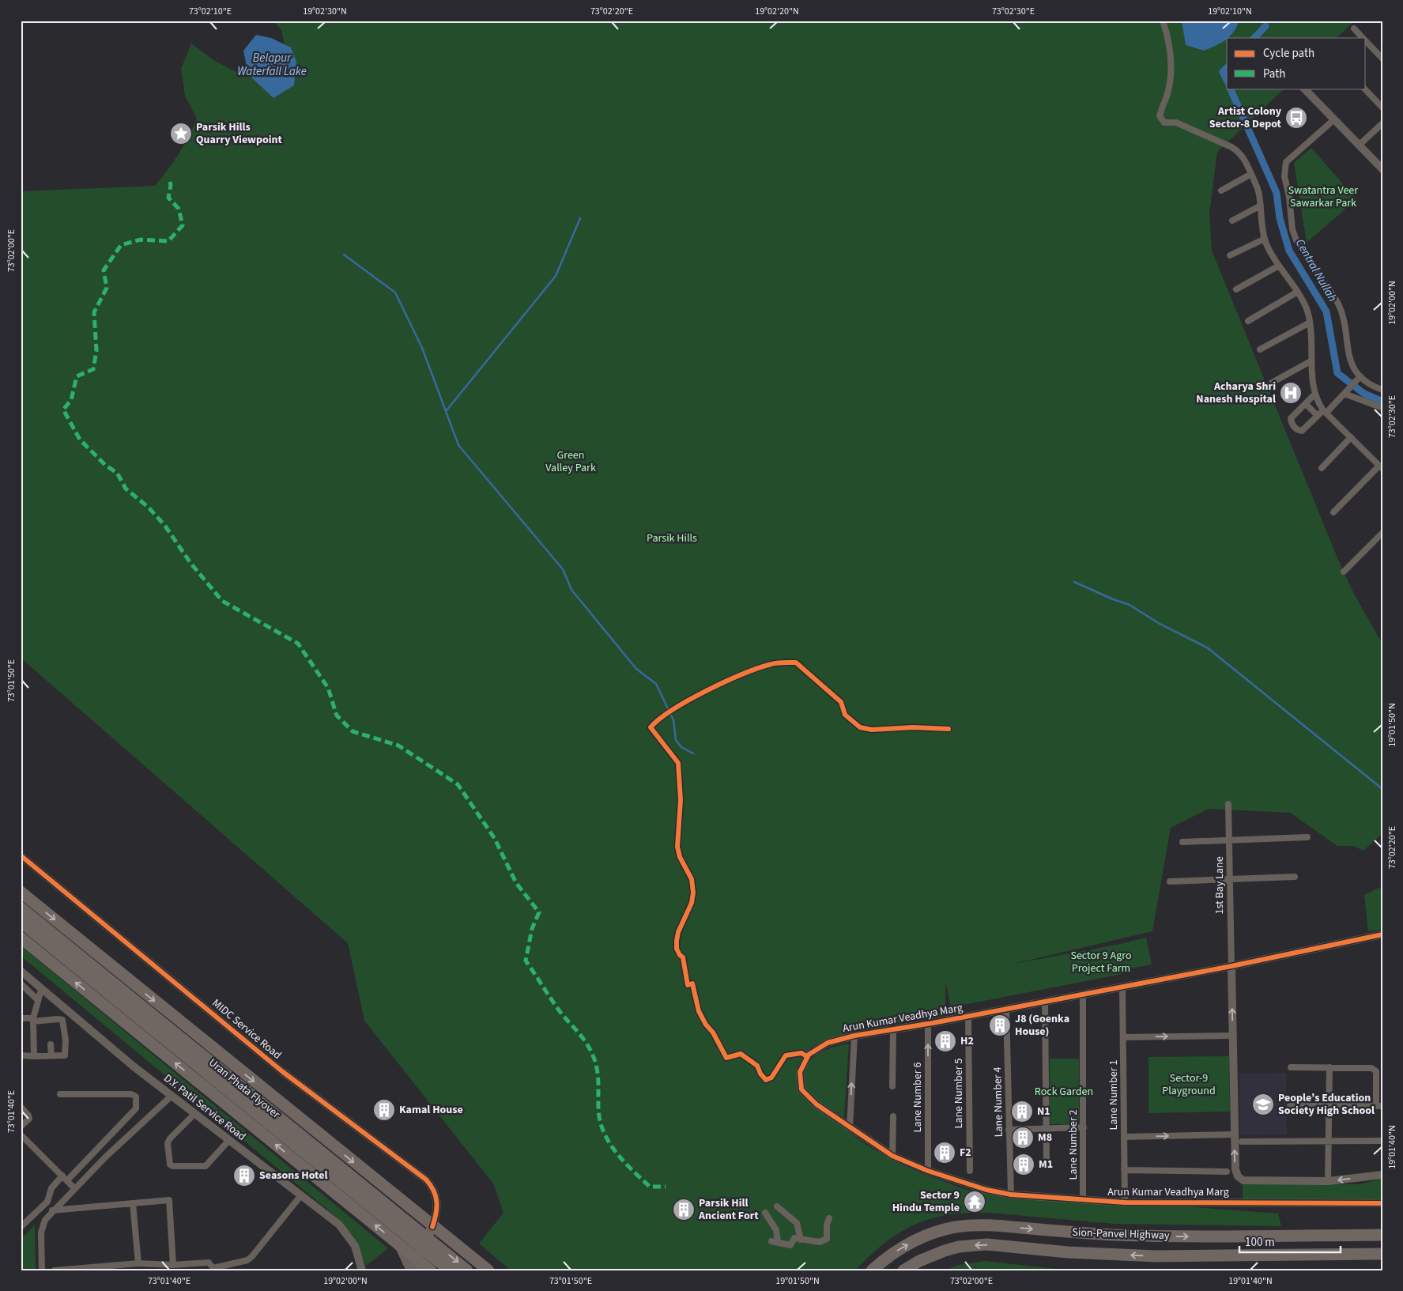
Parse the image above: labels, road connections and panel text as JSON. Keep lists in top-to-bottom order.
{
  "streets": {
    "highway": ["Uran Phata Flyover", "Sion-Panvel Highway"],
    "street": [
      "1st Bay Lane",
      "Arun Kumar Veadhya Marg",
      "MIDC Service Road",
      "Lane Number 5",
      "Lane Number 1",
      "Lane Number 6",
      "Lane Number 4",
      "D.Y. Patil Service Road",
      "Lane Number 2"
    ]
  },
  "crossings": [
    ["1st Bay Lane", "Arun Kumar Veadhya Marg"],
    ["Arun Kumar Veadhya Marg", "Lane Number 5"],
    ["Arun Kumar Veadhya Marg", "Lane Number 1"],
    ["Arun Kumar Veadhya Marg", "Lane Number 6"],
    ["Arun Kumar Veadhya Marg", "Lane Number 4"],
    ["Arun Kumar Veadhya Marg", "Lane Number 2"]
  ],
  "water": ["Belapur Waterfall Lake", "Central Nullah"],
  "parks": [
    "Swatantra Veer Sawarkar Park",
    "Green Valley Park",
    "Parsik Hills",
    "Sector 9 Agro Project Farm",
    "Sector-9 Playground",
    "Rock Garden"
  ],
  "places": {
    "bus stop": ["Artist Colony Sector-8 Depot"],
    "place": ["Parsik Hills Quarry Viewpoint"],
    "hospital": ["Acharya Shri Nanesh Hospital"],
    "building": [
      "J8 (Goenka House)",
      "H2",
      "Kamal House",
      "N1",
      "M8",
      "F2",
      "M1",
      "Seasons Hotel",
      "Parsik Hill Ancient Fort"
    ],
    "school or university": ["People's Education Society High School"],
    "temple": ["Sector 9 Hindu Temple"]
  },
  "legend": ["Cycle path", "Path"],
  "scale_bar": "100 m",
  "coordinates": [
    "73°02'10\"E",
    "19°02'30\"N",
    "73°02'20\"E",
    "19°02'20\"N",
    "73°02'30\"E",
    "19°02'10\"N",
    "73°02'00\"E",
    "19°02'00\"N",
    "73°01'50\"E",
    "19°01'50\"N",
    "73°01'40\"E",
    "19°01'40\"N"
  ]
}
